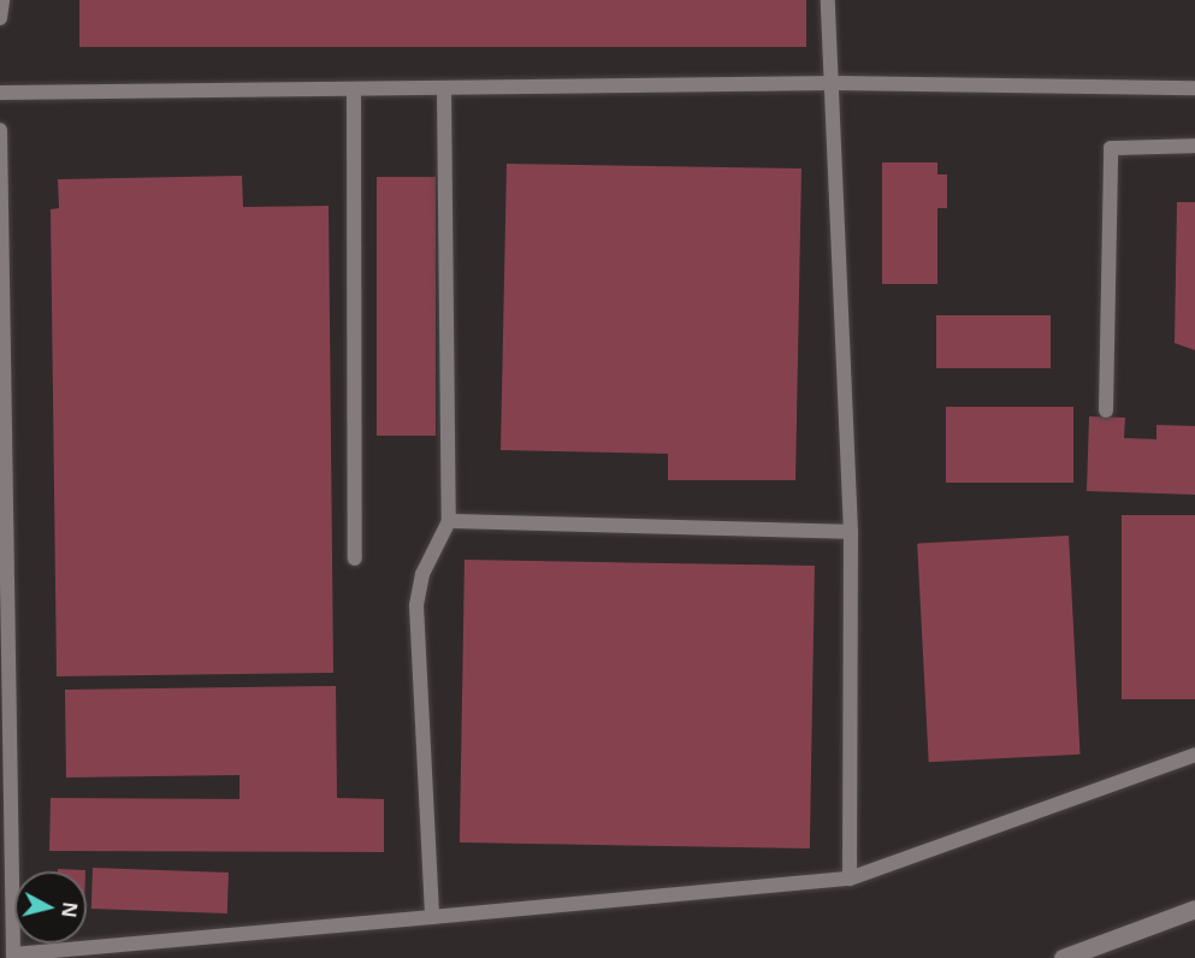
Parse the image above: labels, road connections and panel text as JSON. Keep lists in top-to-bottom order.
{
  "north": "right"
}
